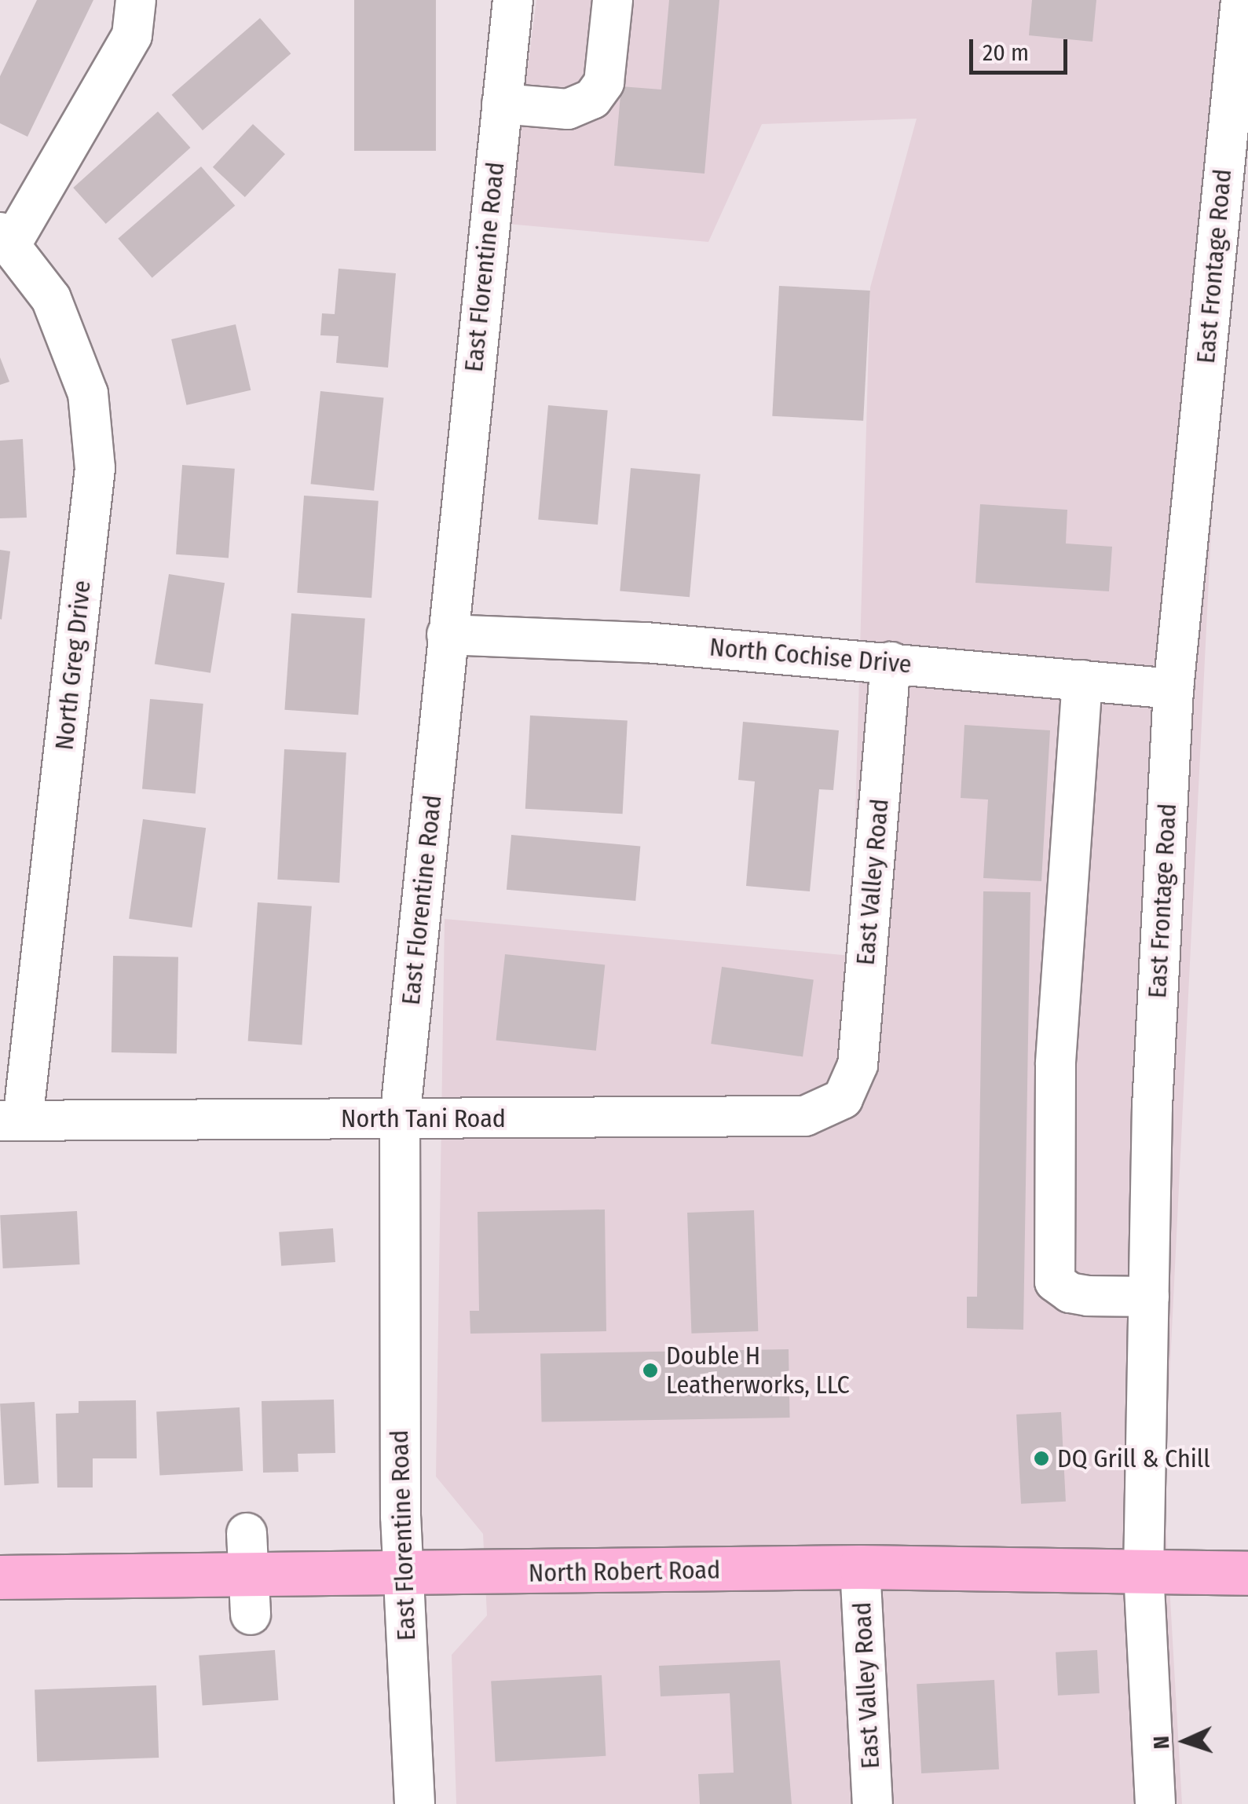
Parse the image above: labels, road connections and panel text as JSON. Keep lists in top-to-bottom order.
{
  "streets": {
    "main road": ["North Robert Road"],
    "street": [
      "East Frontage Road",
      "East Florentine Road",
      "North Cochise Drive",
      "North Greg Drive",
      "East Valley Road",
      "North Tani Road"
    ]
  },
  "crossings": [
    ["East Frontage Road", "North Cochise Drive"],
    ["East Frontage Road", "North Robert Road"],
    ["East Florentine Road", "North Cochise Drive"],
    ["East Florentine Road", "North Tani Road"],
    ["East Florentine Road", "North Robert Road"],
    ["North Cochise Drive", "East Valley Road"],
    ["North Greg Drive", "North Tani Road"],
    ["East Valley Road", "North Tani Road"],
    ["East Valley Road", "North Robert Road"]
  ],
  "places": ["Double H Leatherworks, LLC", "DQ Grill & Chill"],
  "scale_bar": "20 m",
  "north": "left"
}
